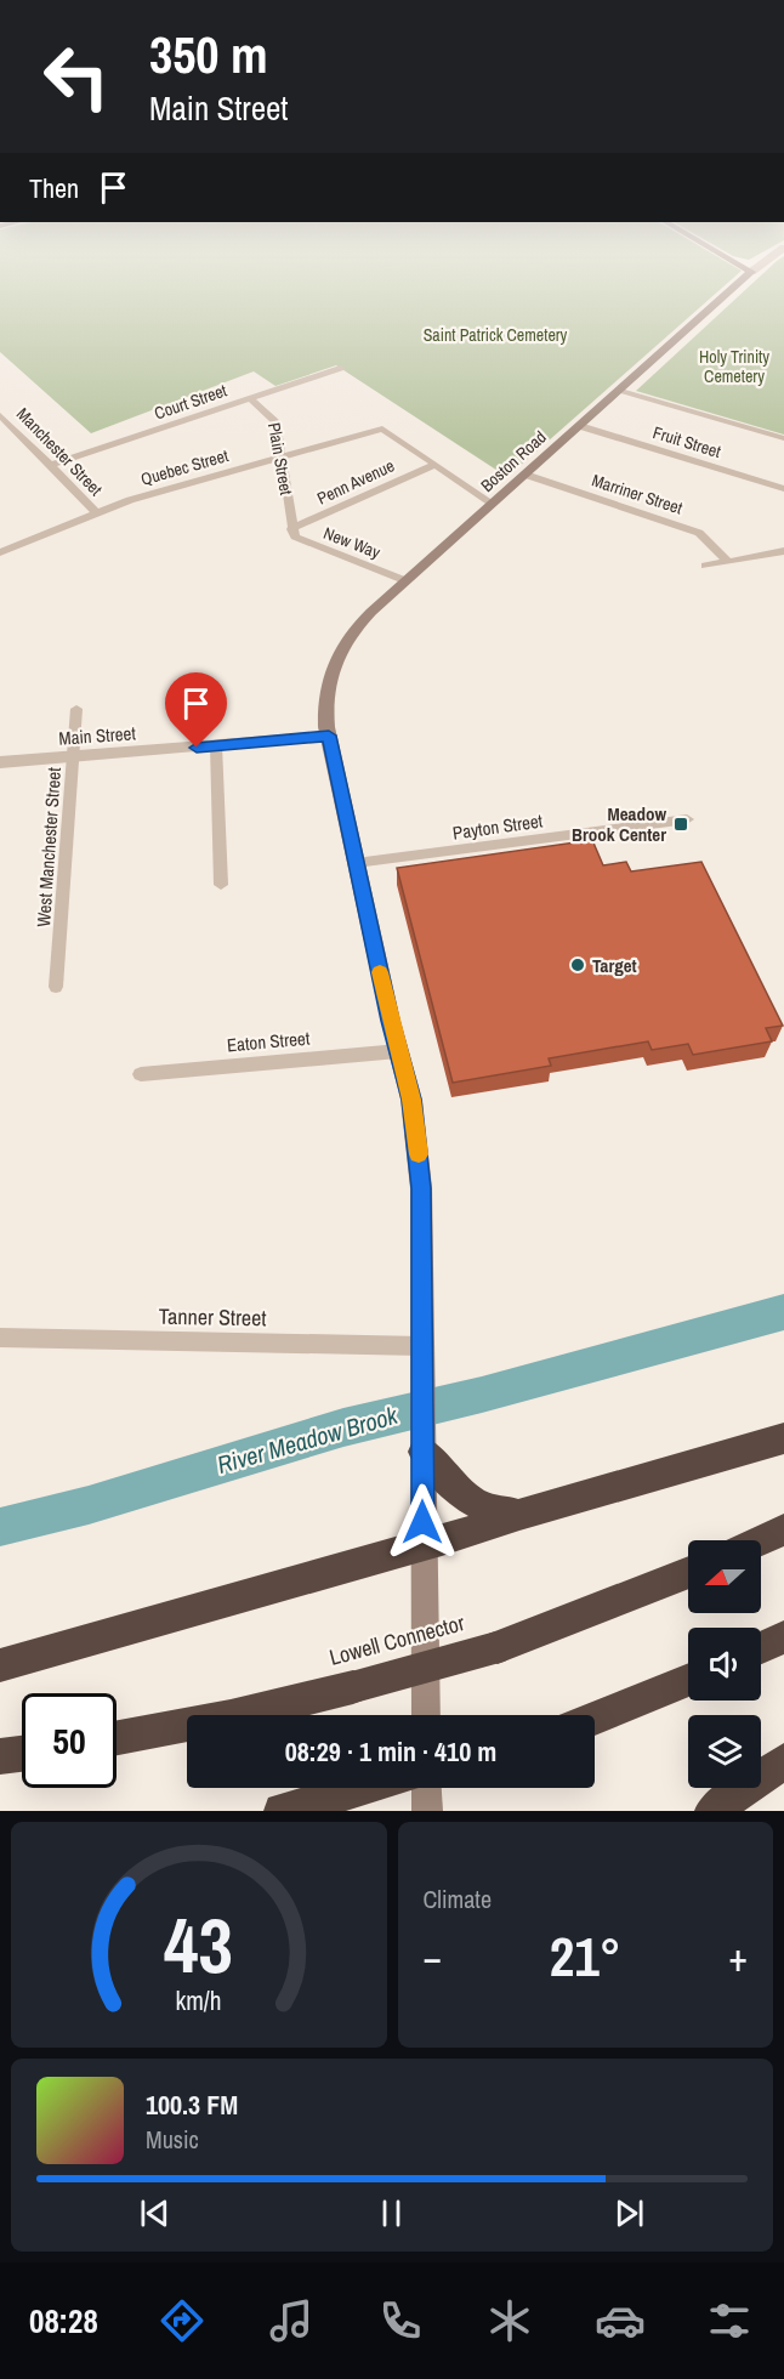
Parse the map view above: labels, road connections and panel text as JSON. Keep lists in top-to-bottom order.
{
  "streets": {
    "highway": ["Lowell Connector"],
    "main road": ["Boston Road"],
    "street": [
      "Court Street",
      "Fruit Street",
      "Manchester Street",
      "Plain Street",
      "Quebec Street",
      "Penn Avenue",
      "Marriner Street",
      "New Way",
      "Main Street",
      "Payton Street",
      "West Manchester Street",
      "Eaton Street",
      "Tanner Street"
    ]
  },
  "crossings": [
    ["Court Street", "Manchester Street"],
    ["Court Street", "Plain Street"],
    ["Fruit Street", "Boston Road"],
    ["Manchester Street", "Quebec Street"],
    ["Plain Street", "Quebec Street"],
    ["Plain Street", "Penn Avenue"],
    ["Plain Street", "New Way"],
    ["Boston Road", "Marriner Street"],
    ["Boston Road", "New Way"],
    ["Boston Road", "Main Street"],
    ["Quebec Street", "Penn Avenue"],
    ["Penn Avenue", "New Way"],
    ["Main Street", "West Manchester Street"]
  ],
  "water": ["River Meadow Brook"],
  "parks": ["Saint Patrick Cemetery", "Holy Trinity Cemetery"],
  "places": {
    "transit": ["Meadow Brook Center"],
    "other": ["Target"]
  },
  "north": "left",
  "page": {
    "turn": ["350 m", "Main Street"],
    "then": "Then",
    "limit": "50",
    "trip": "08:29 · 1 min · 410 m",
    "tile": "Climate",
    "heat": ["−", "21°", "+"],
    "song": ["100.3 FM", "Music"],
    "tabs": "08:28",
    "gauge": ["43", "km/h"]
  }
}
